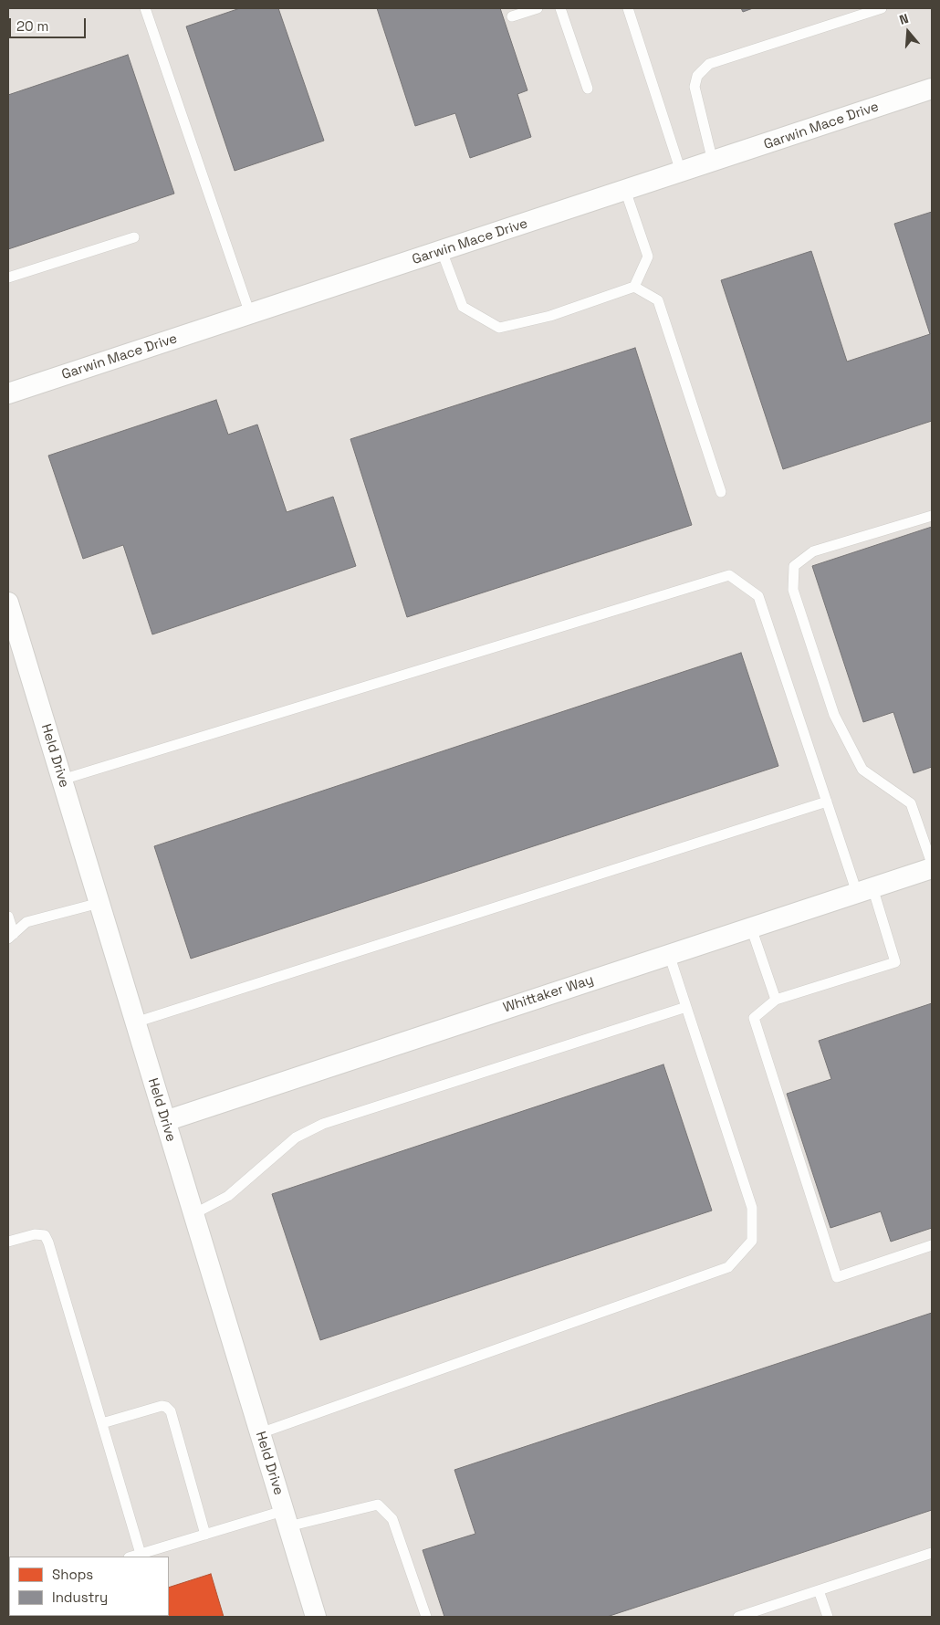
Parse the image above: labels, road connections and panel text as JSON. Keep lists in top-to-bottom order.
{
  "streets": {
    "street": ["Garwin Mace Drive", "Held Drive", "Whittaker Way"]
  },
  "crossings": [
    ["Held Drive", "Whittaker Way"]
  ],
  "legend": ["Shops", "Industry"],
  "scale_bar": "20 m",
  "north": "top"
}
